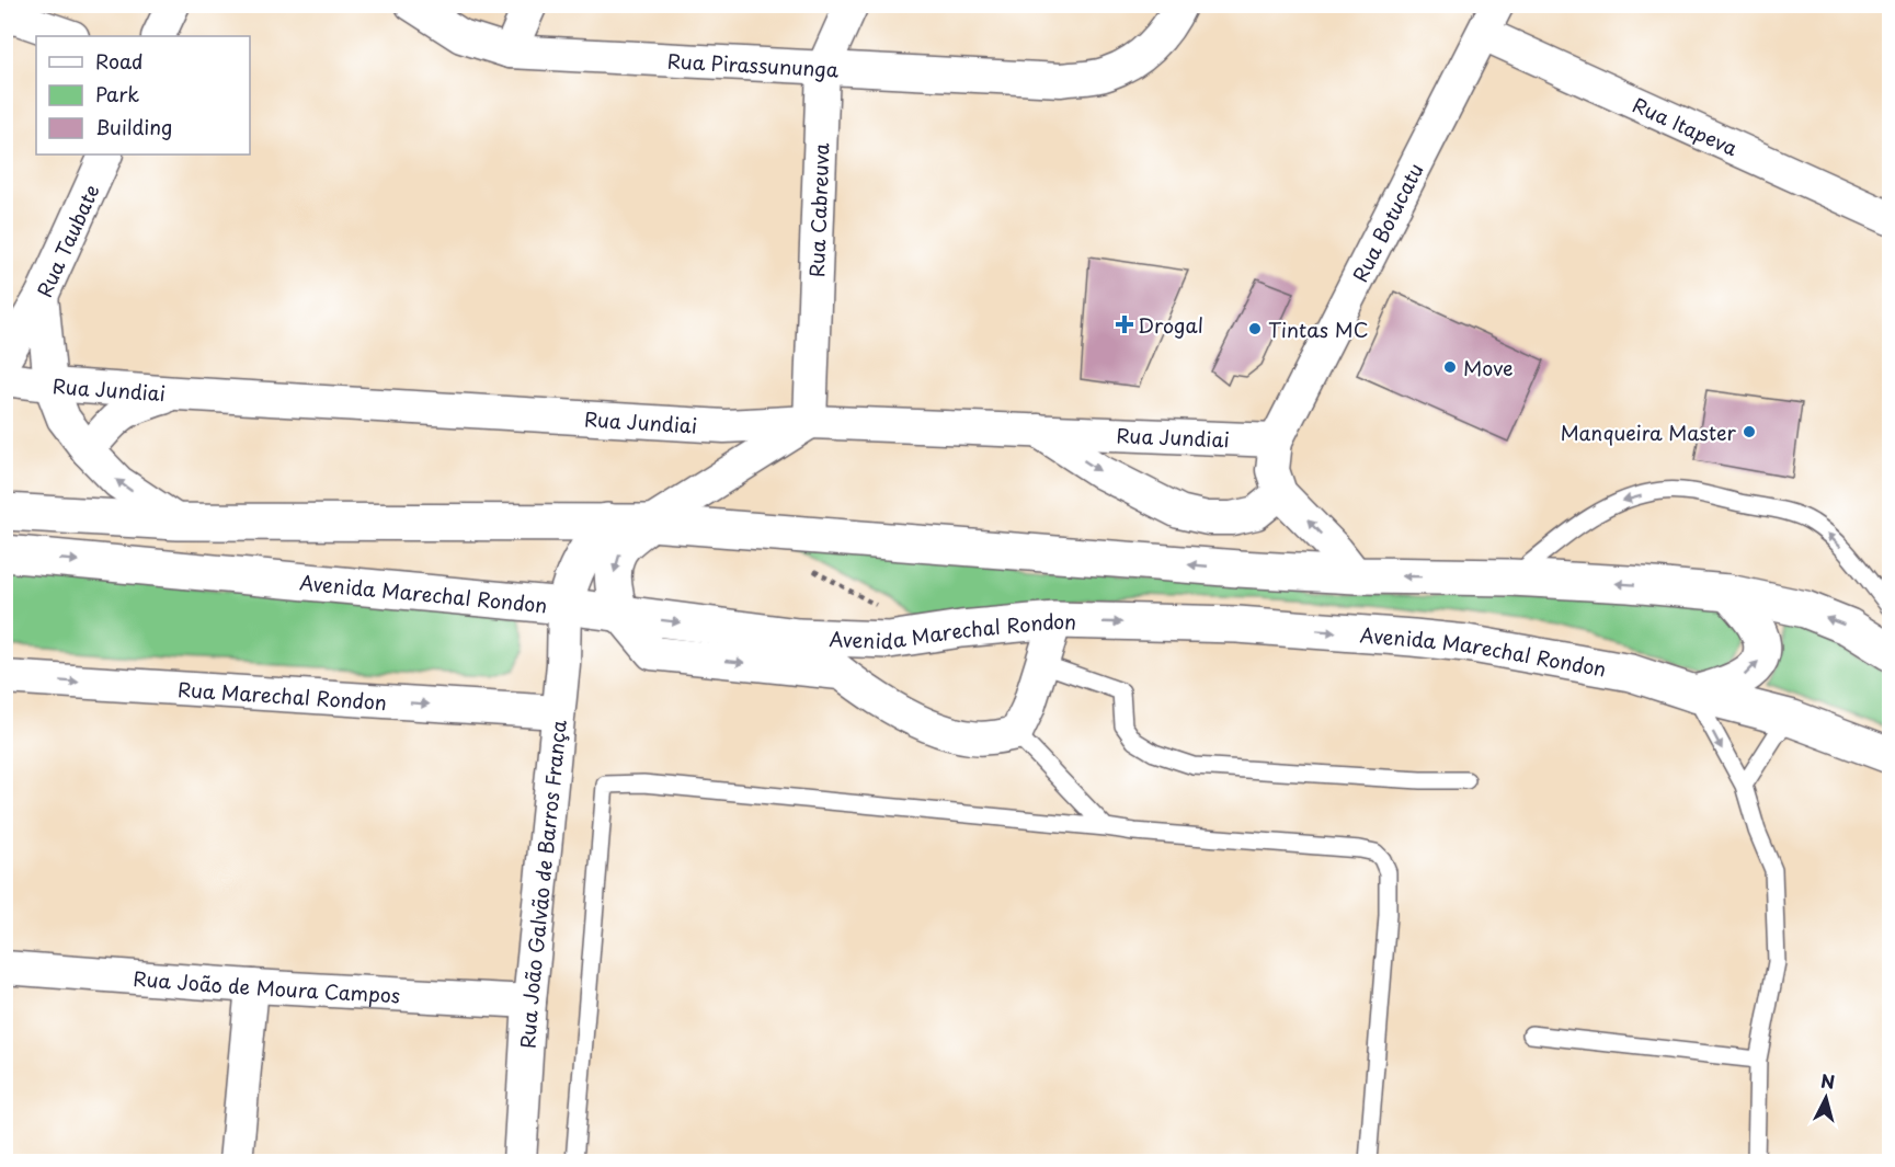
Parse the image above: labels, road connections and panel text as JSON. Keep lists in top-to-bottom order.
{
  "streets": {
    "main road": ["Avenida Marechal Rondon"],
    "street": [
      "Rua Pirassununga",
      "Rua Itapeva",
      "Rua Cabreuva",
      "Rua Botucatu",
      "Rua Taubate",
      "Rua Jundiai",
      "Rua Marechal Rondon",
      "Rua João Galvão de Barros França",
      "Rua João de Moura Campos"
    ]
  },
  "crossings": [
    ["Rua Pirassununga", "Rua Cabreuva"],
    ["Rua Itapeva", "Rua Botucatu"],
    ["Rua Cabreuva", "Rua Jundiai"],
    ["Rua Botucatu", "Rua Jundiai"],
    ["Avenida Marechal Rondon", "Rua João Galvão de Barros França"],
    ["Rua Marechal Rondon", "Rua João Galvão de Barros França"],
    ["Rua João Galvão de Barros França", "Rua João de Moura Campos"]
  ],
  "one_way": ["Rua Marechal Rondon"],
  "places": {
    "health": ["Drogal"],
    "other": ["Tintas MC", "Move", "Manqueira Master"]
  },
  "legend": ["Road", "Park", "Building"],
  "north": "top"
}
